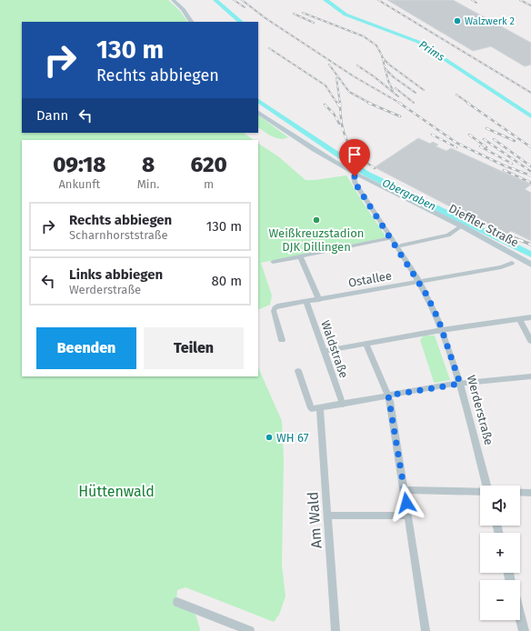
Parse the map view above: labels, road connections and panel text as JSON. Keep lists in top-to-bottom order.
{
  "streets": {
    "main road": ["Dieffler Straße"],
    "street": [
      "Ostallee",
      "Waldstraße",
      "Werderstraße",
      "Am Wald"
    ]
  },
  "crossings": [
    ["Dieffler Straße", "Werderstraße"],
    ["Ostallee", "Waldstraße"],
    ["Ostallee", "Werderstraße"]
  ],
  "water": ["Prims", "Obergraben"],
  "parks": ["Hüttenwald"],
  "places": ["Walzwerk 2", "Weißkreuzstadion DJK Dillingen", "WH 67"],
  "page": {
    "turn": ["130 m", "Rechts abbiegen"],
    "then": "Dann",
    "eta": [
      "09:18",
      "Ankunft",
      "8",
      "Min.",
      "620",
      "m"
    ],
    "list": [
      {
        "name": "Rechts abbiegen",
        "note": "Scharnhorststraße",
        "value": "130 m"
      },
      {
        "name": "Links abbiegen",
        "note": "Werderstraße",
        "value": "80 m"
      }
    ],
    "buttons": ["Beenden", "Teilen"],
    "map_buttons": ["+", "−"]
  }
}
